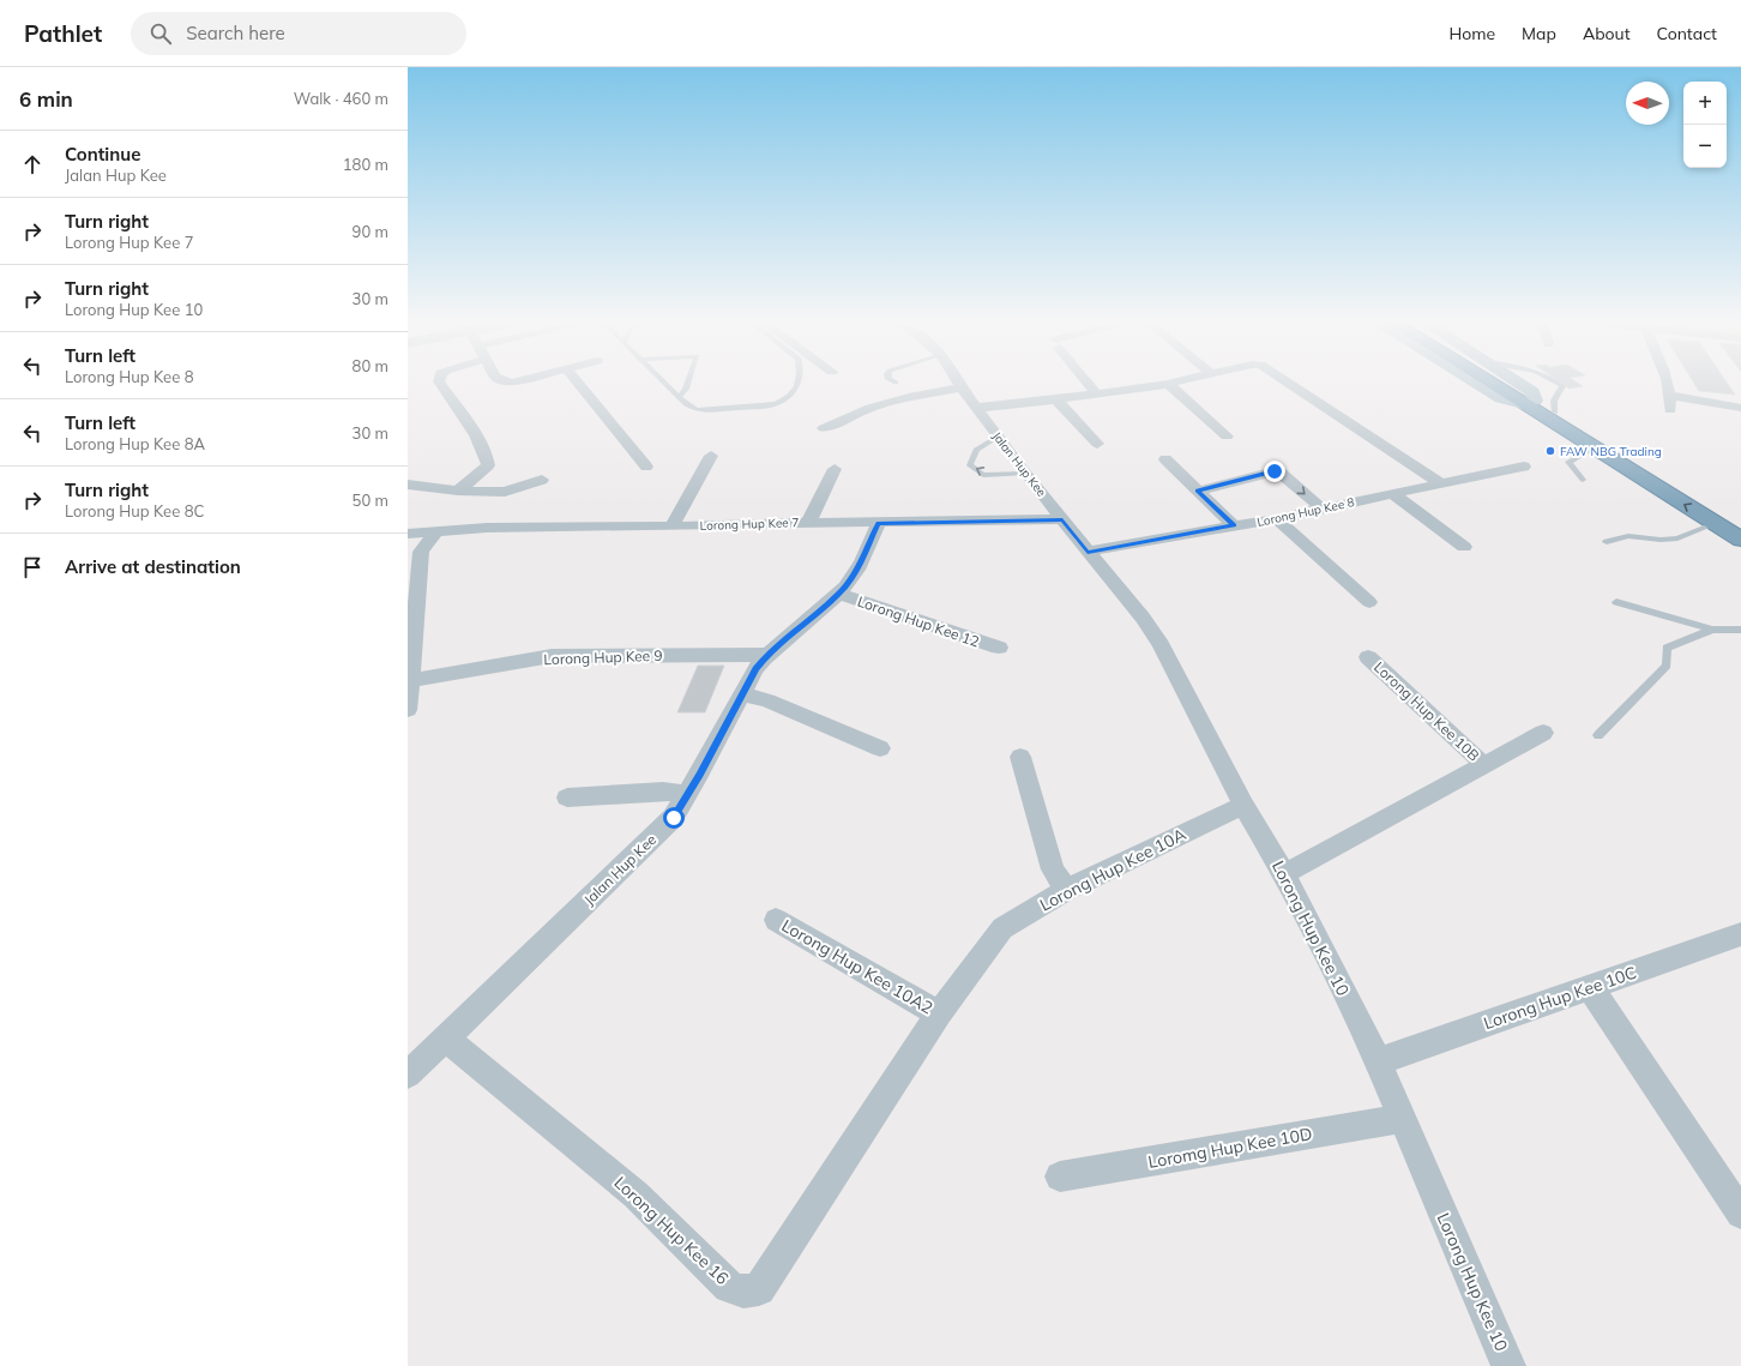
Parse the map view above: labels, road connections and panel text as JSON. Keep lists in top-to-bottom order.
{
  "streets": {
    "street": [
      "Jalan Hup Kee",
      "Lorong Hup Kee 8",
      "Lorong Hup Kee 7",
      "Lorong Hup Kee 12",
      "Lorong Hup Kee 9",
      "Lorong Hup Kee 10B",
      "Lorong Hup Kee 10A",
      "Lorong Hup Kee 10",
      "Lorong Hup Kee 10A2",
      "Lorong Hup Kee 10C",
      "Loromg Hup Kee 10D",
      "Lorong Hup Kee 16"
    ]
  },
  "crossings": [
    ["Jalan Hup Kee", "Lorong Hup Kee 7"],
    ["Jalan Hup Kee", "Lorong Hup Kee 12"],
    ["Jalan Hup Kee", "Lorong Hup Kee 9"],
    ["Jalan Hup Kee", "Lorong Hup Kee 10"],
    ["Jalan Hup Kee", "Lorong Hup Kee 16"],
    ["Lorong Hup Kee 8", "Lorong Hup Kee 10"],
    ["Lorong Hup Kee 7", "Lorong Hup Kee 10"],
    ["Lorong Hup Kee 10A", "Lorong Hup Kee 10"],
    ["Lorong Hup Kee 10A", "Lorong Hup Kee 10A2"],
    ["Lorong Hup Kee 10A", "Lorong Hup Kee 16"],
    ["Lorong Hup Kee 10", "Lorong Hup Kee 10C"],
    ["Lorong Hup Kee 10", "Loromg Hup Kee 10D"],
    ["Lorong Hup Kee 10A2", "Lorong Hup Kee 16"]
  ],
  "places": ["FAW NBG Trading"],
  "north": "left",
  "page": {
    "header": "Pathlet",
    "search": "Search here",
    "nav": [
      "Home",
      "Map",
      "About",
      "Contact"
    ],
    "heading": ["6 min", "Walk · 460 m"],
    "map_buttons": ["+", "−"],
    "list": [
      ["Continue", "Jalan Hup Kee", "180 m"],
      ["Turn right", "Lorong Hup Kee 7", "90 m"],
      ["Turn right", "Lorong Hup Kee 10", "30 m"],
      ["Turn left", "Lorong Hup Kee 8", "80 m"],
      ["Turn left", "Lorong Hup Kee 8A", "30 m"],
      ["Turn right", "Lorong Hup Kee 8C", "50 m"],
      "Arrive at destination"
    ]
  }
}
